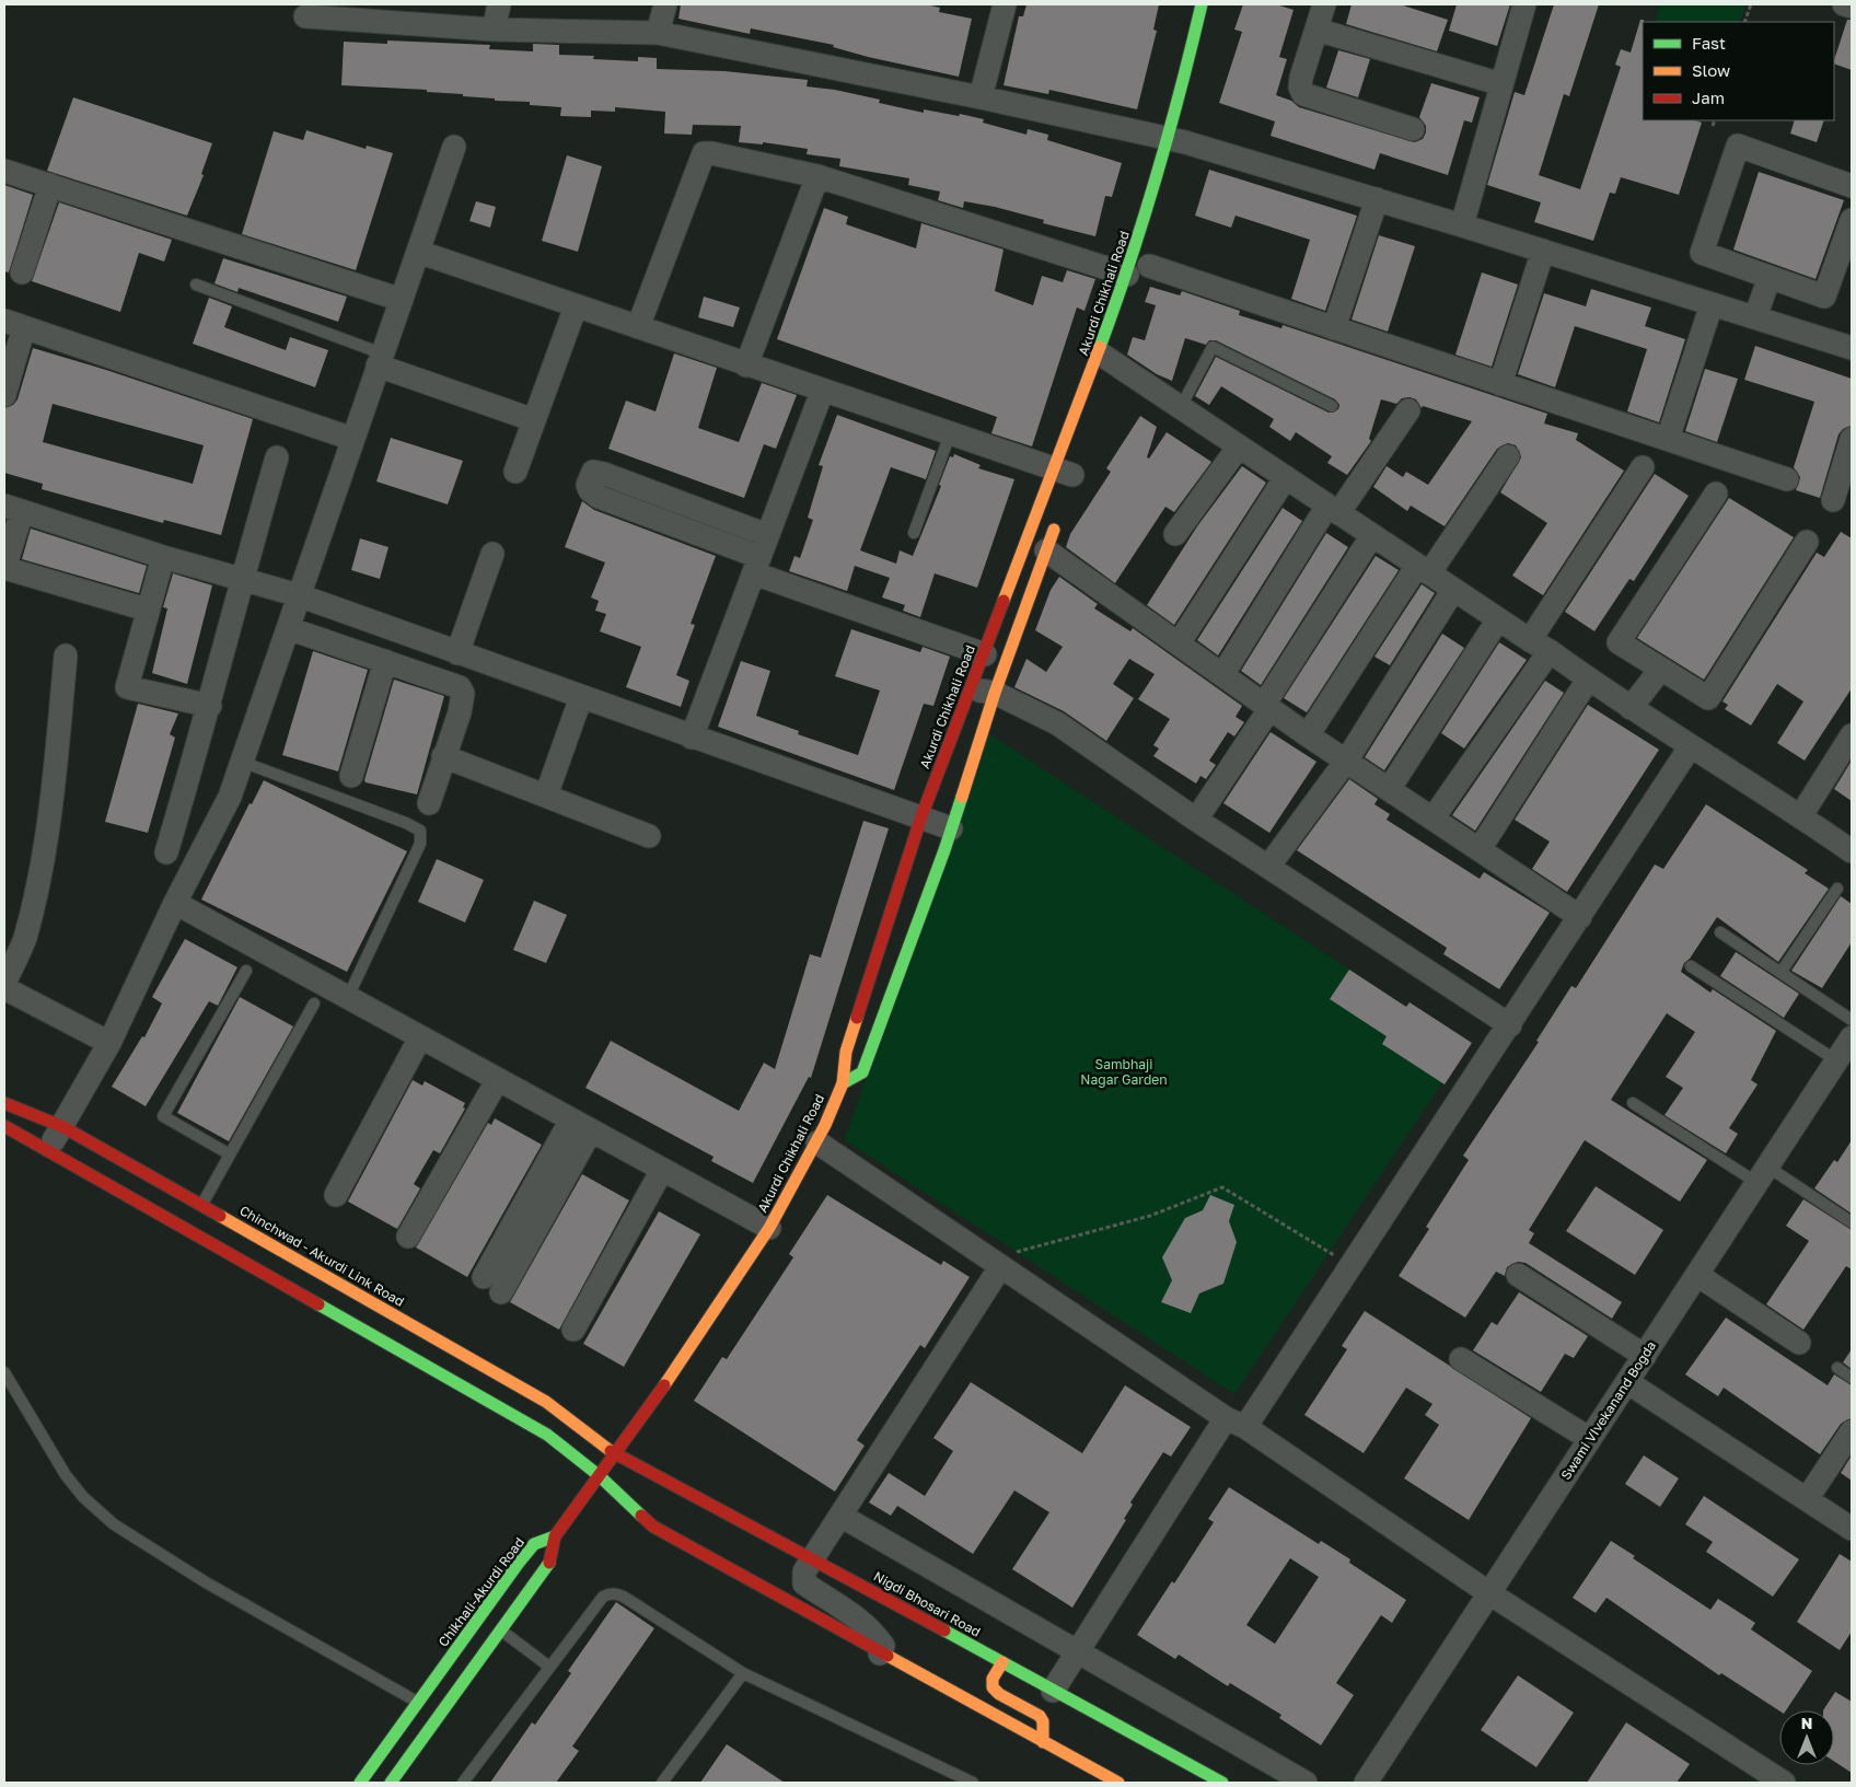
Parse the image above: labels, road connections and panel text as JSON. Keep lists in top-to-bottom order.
{
  "streets": {
    "main road": [
      "Akurdi Chikhali Road",
      "Chinchwad - Akurdi Link Road",
      "Chikhali-Akurdi Road",
      "Nigdi Bhosari Road"
    ],
    "street": ["Swami VIvekanand Bogda"]
  },
  "crossings": [
    ["Akurdi Chikhali Road", "Chinchwad - Akurdi Link Road"],
    ["Akurdi Chikhali Road", "Chikhali-Akurdi Road"],
    ["Akurdi Chikhali Road", "Nigdi Bhosari Road"],
    ["Chinchwad - Akurdi Link Road", "Nigdi Bhosari Road"]
  ],
  "parks": ["Sambhaji Nagar Garden"],
  "legend": ["Fast", "Slow", "Jam"],
  "north": "top"
}
